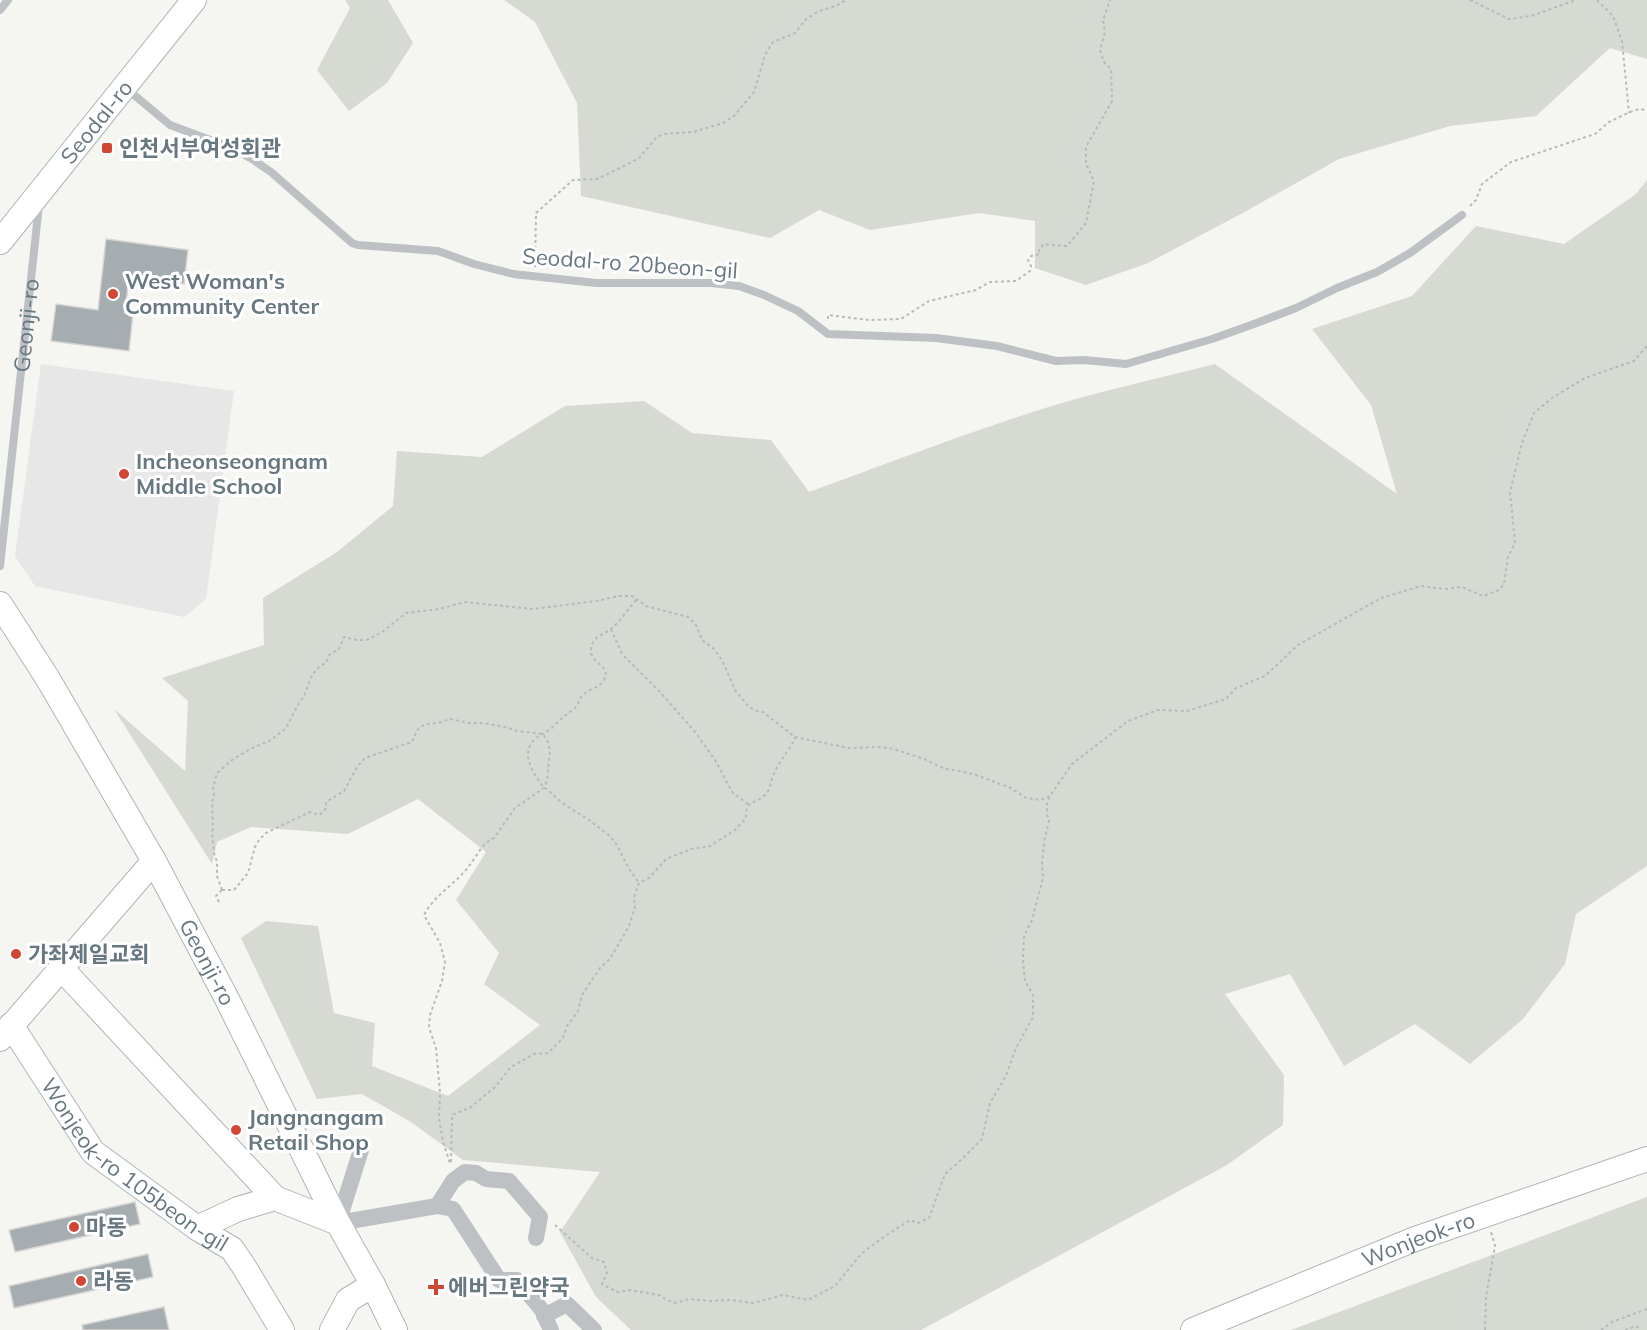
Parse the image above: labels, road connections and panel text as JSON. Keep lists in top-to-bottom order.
{
  "streets": {
    "street": [
      "Seodal-ro",
      "Geonji-ro",
      "Wonjeok-ro 105beon-gil",
      "Wonjeok-ro"
    ],
    "lane": ["Seodal-ro 20beon-gil"]
  },
  "crossings": [
    ["Seodal-ro", "Seodal-ro 20beon-gil"],
    ["Seodal-ro", "Geonji-ro"]
  ],
  "places": {
    "transit": ["인천서부여성회관"],
    "other": [
      "West Woman's Community Center",
      "Incheonseongnam Middle School",
      "가좌제일교회",
      "Jangnangam Retail Shop",
      "마동",
      "라동"
    ],
    "health": ["에버그린약국"]
  }
}
